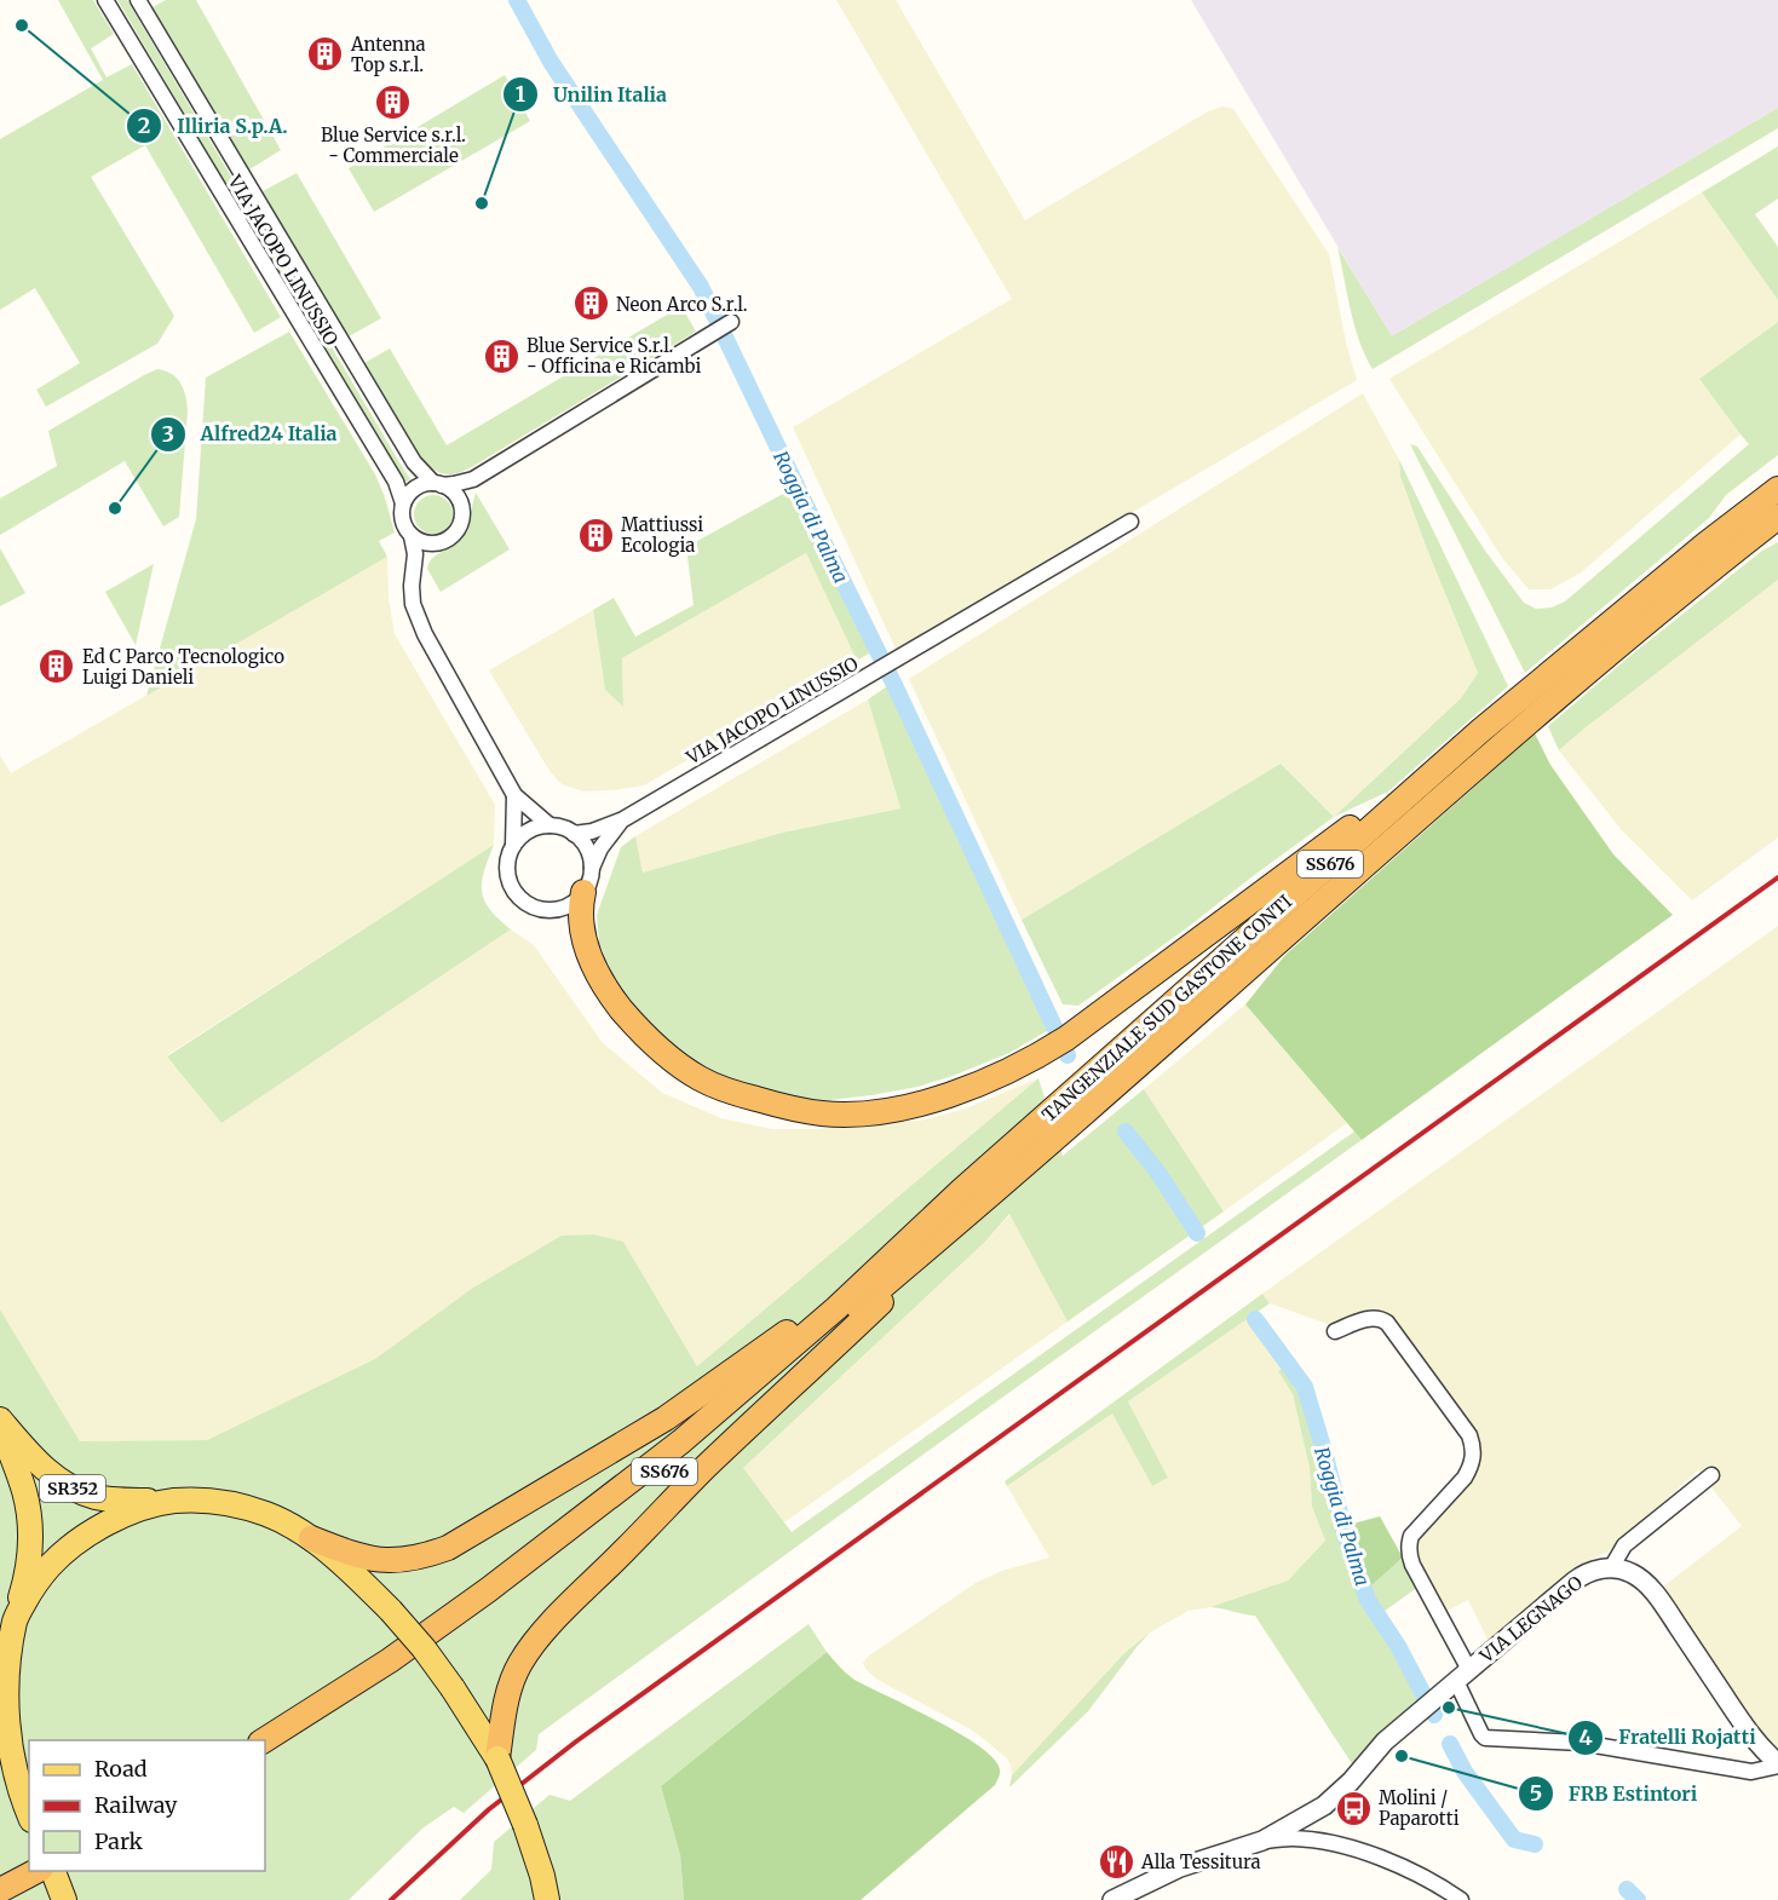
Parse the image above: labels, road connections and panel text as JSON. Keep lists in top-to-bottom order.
{
  "streets": {
    "highway": ["SS676", "TANGENZIALE SUD GASTONE CONTI"],
    "main road": ["SR352"],
    "street": ["VIA JACOPO LINUSSIO", "VIA LEGNAGO"]
  },
  "crossings": [
    ["SS676", "TANGENZIALE SUD GASTONE CONTI"]
  ],
  "water": ["Roggia di Palma"],
  "places": {
    "other": [
      "Illiria S.p.A.",
      "Unilin Italia",
      "Alfred24 Italia",
      "Fratelli Rojatti",
      "FRB Estintori"
    ],
    "building": [
      "Antenna Top s.r.l.",
      "Blue Service s.r.l. - Commerciale",
      "Neon Arco S.r.l.",
      "Blue Service S.r.l. - Officina e Ricambi",
      "Mattiussi Ecologia",
      "Ed C Parco Tecnologico Luigi Danieli"
    ],
    "bus stop": ["Molini / Paparotti"],
    "restaurant": ["Alla Tessitura"]
  },
  "legend": ["Road", "Railway", "Park"]
}
